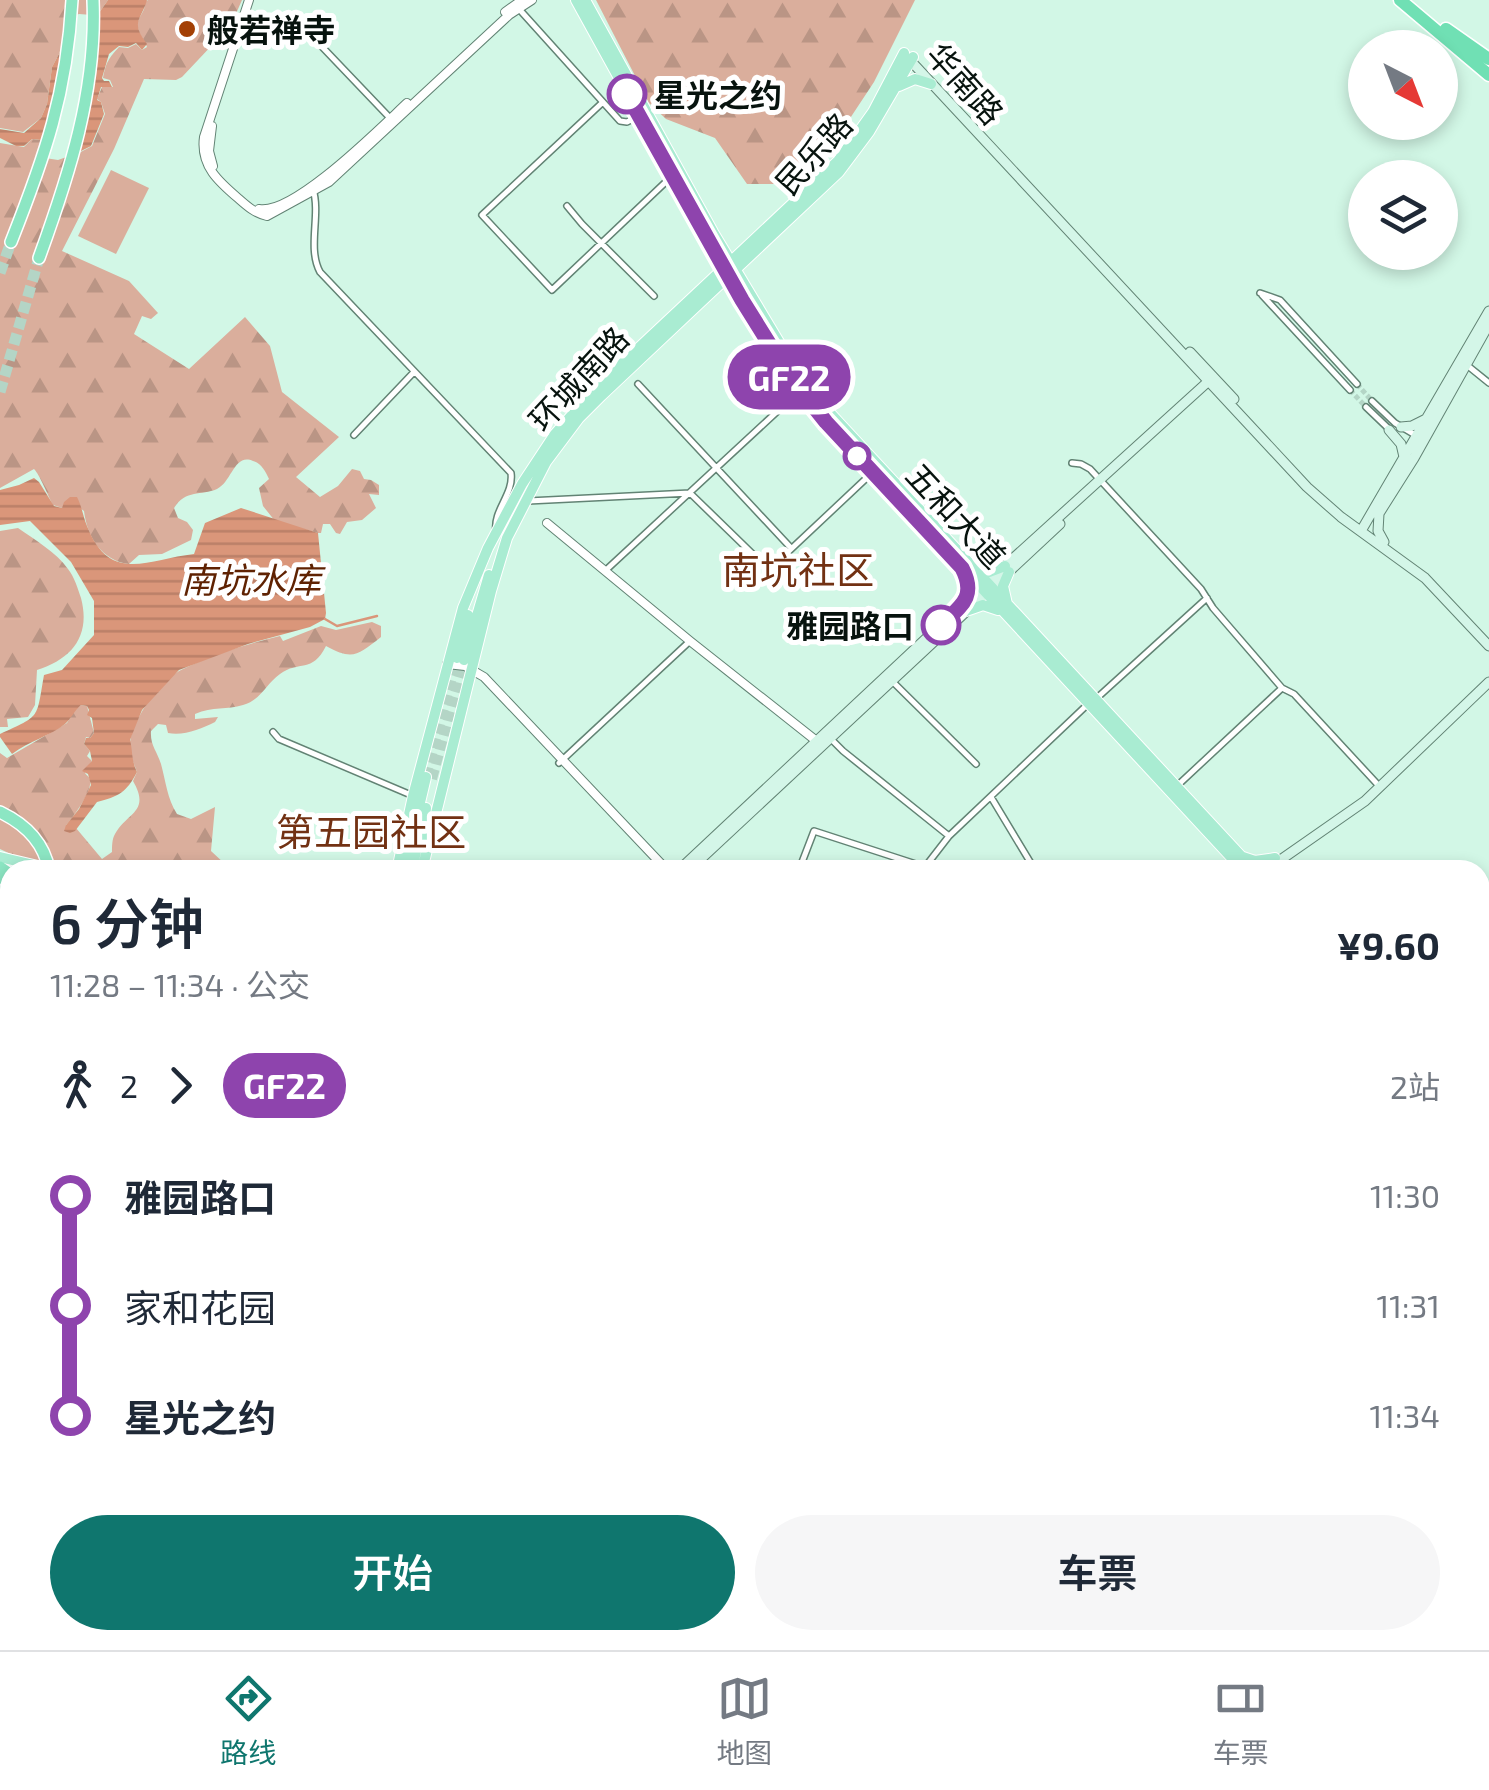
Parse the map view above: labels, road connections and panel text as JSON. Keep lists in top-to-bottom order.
{
  "streets": {
    "main road": [
      "华南路",
      "民乐路",
      "环城南路",
      "五和大道"
    ]
  },
  "crossings": [
    ["华南路", "民乐路"],
    ["民乐路", "环城南路"],
    ["民乐路", "五和大道"],
    ["环城南路", "五和大道"]
  ],
  "districts": ["南坑社区", "第五园社区"],
  "water": ["南坑水库"],
  "places": ["般若禅寺", "星光之约", "雅园路口"],
  "lines": ["bus line GF22"],
  "north": "bottom right",
  "page": {
    "on_map": "GF22",
    "heading": ["6 分钟", "11:28 – 11:34 · 公交", "¥9.60"],
    "legs": ["2", "GF22", "2站"],
    "list": [
      {
        "name": "雅园路口",
        "value": "11:30"
      },
      {
        "name": "家和花园",
        "value": "11:31"
      },
      {
        "name": "星光之约",
        "value": "11:34"
      }
    ],
    "buttons": ["开始", "车票"],
    "tabs": ["路线", "地图", "车票"]
  }
}
